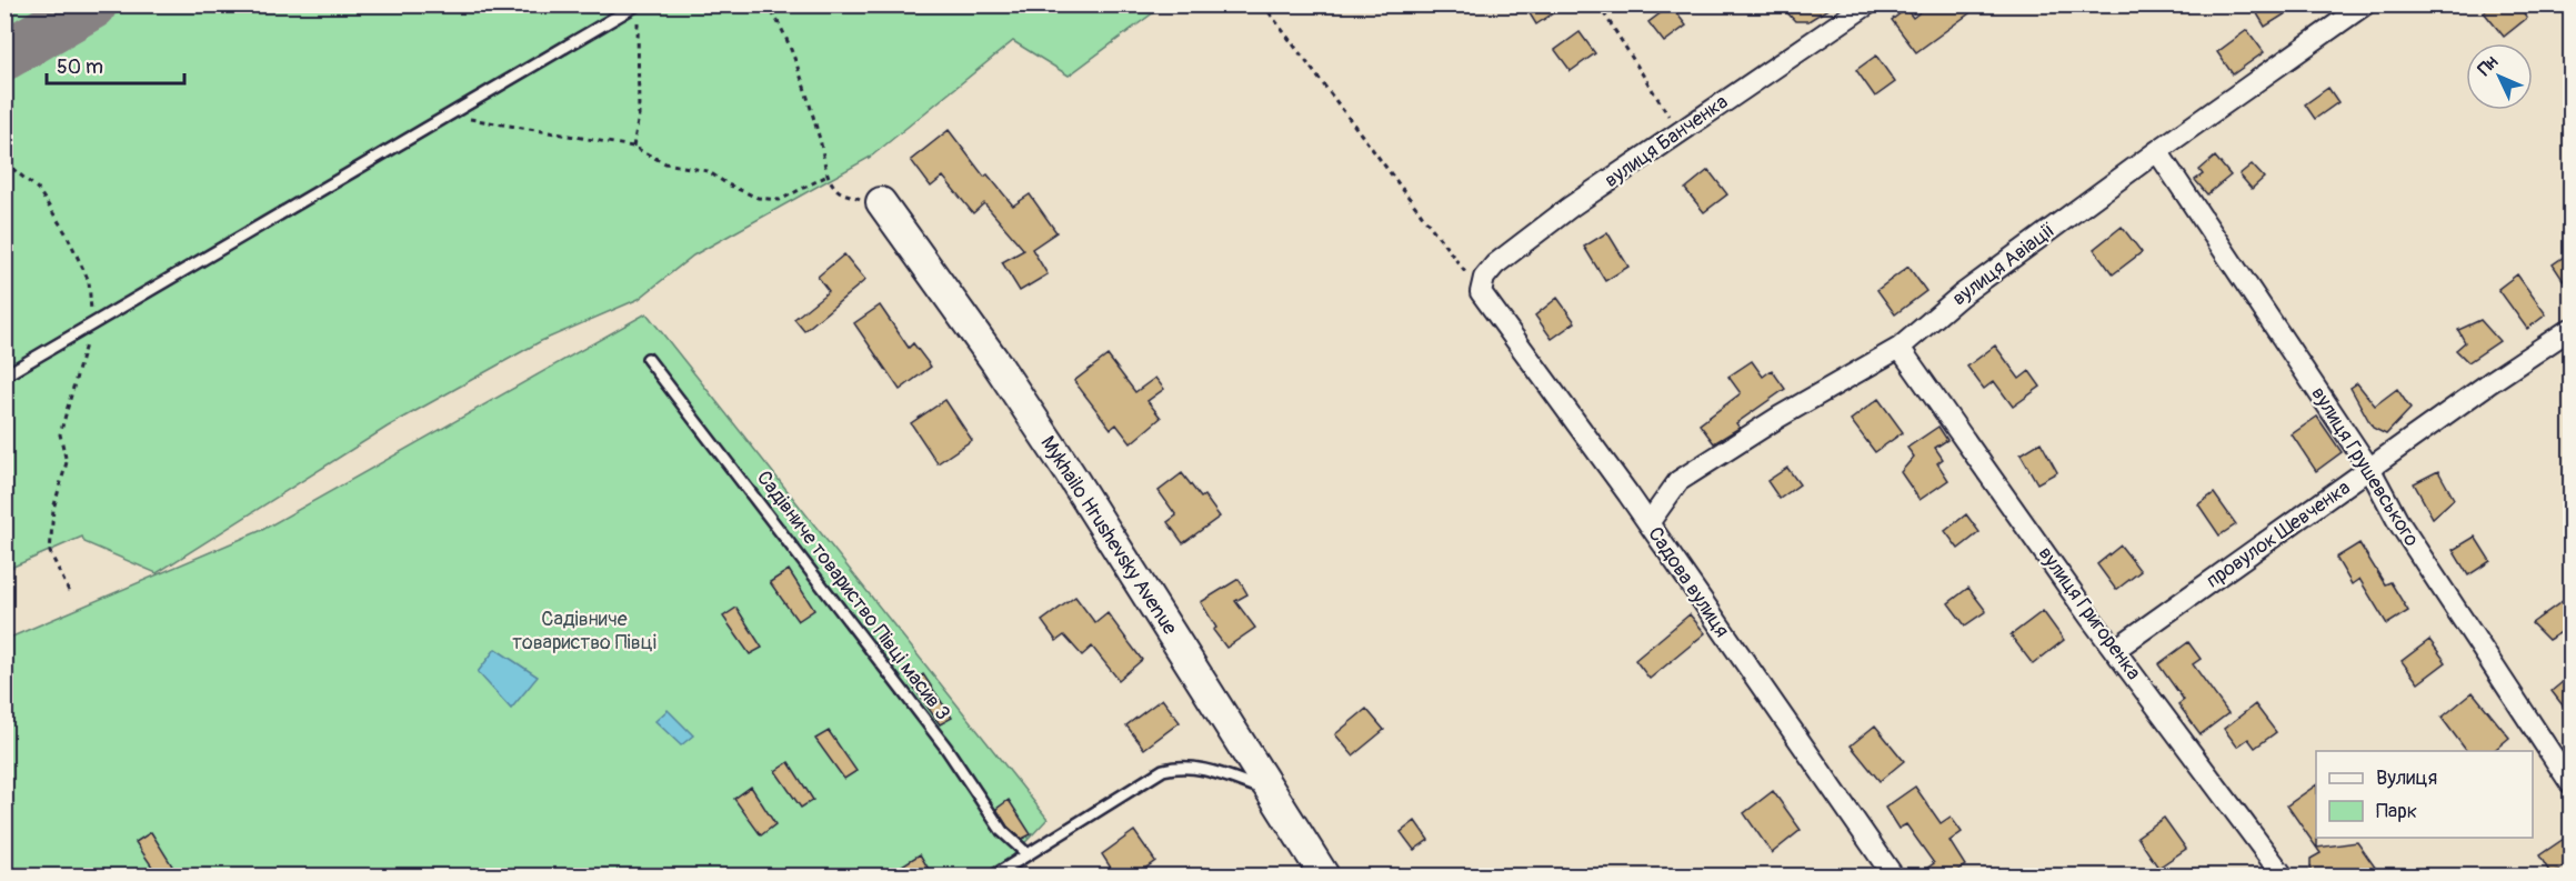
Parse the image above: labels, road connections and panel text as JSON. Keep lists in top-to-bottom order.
{
  "streets": {
    "street": [
      "вулиця Банченка",
      "вулиця Авіації",
      "вулиця Грушевського",
      "провулок Шевченка",
      "Mykhailo Hrushevsky Avenue",
      "Садова вулиця",
      "вулиця Григоренка"
    ],
    "lane": ["Садівниче товариство Півці масив 3"]
  },
  "crossings": [
    ["вулиця Банченка", "Садова вулиця"],
    ["вулиця Авіації", "вулиця Грушевського"],
    ["вулиця Авіації", "Садова вулиця"],
    ["вулиця Авіації", "вулиця Григоренка"],
    ["вулиця Грушевського", "провулок Шевченка"],
    ["провулок Шевченка", "вулиця Григоренка"]
  ],
  "parks": ["Садівниче товариство Півці"],
  "legend": ["Вулиця", "Парк"],
  "scale_bar": "50 m",
  "north": "top left"
}
